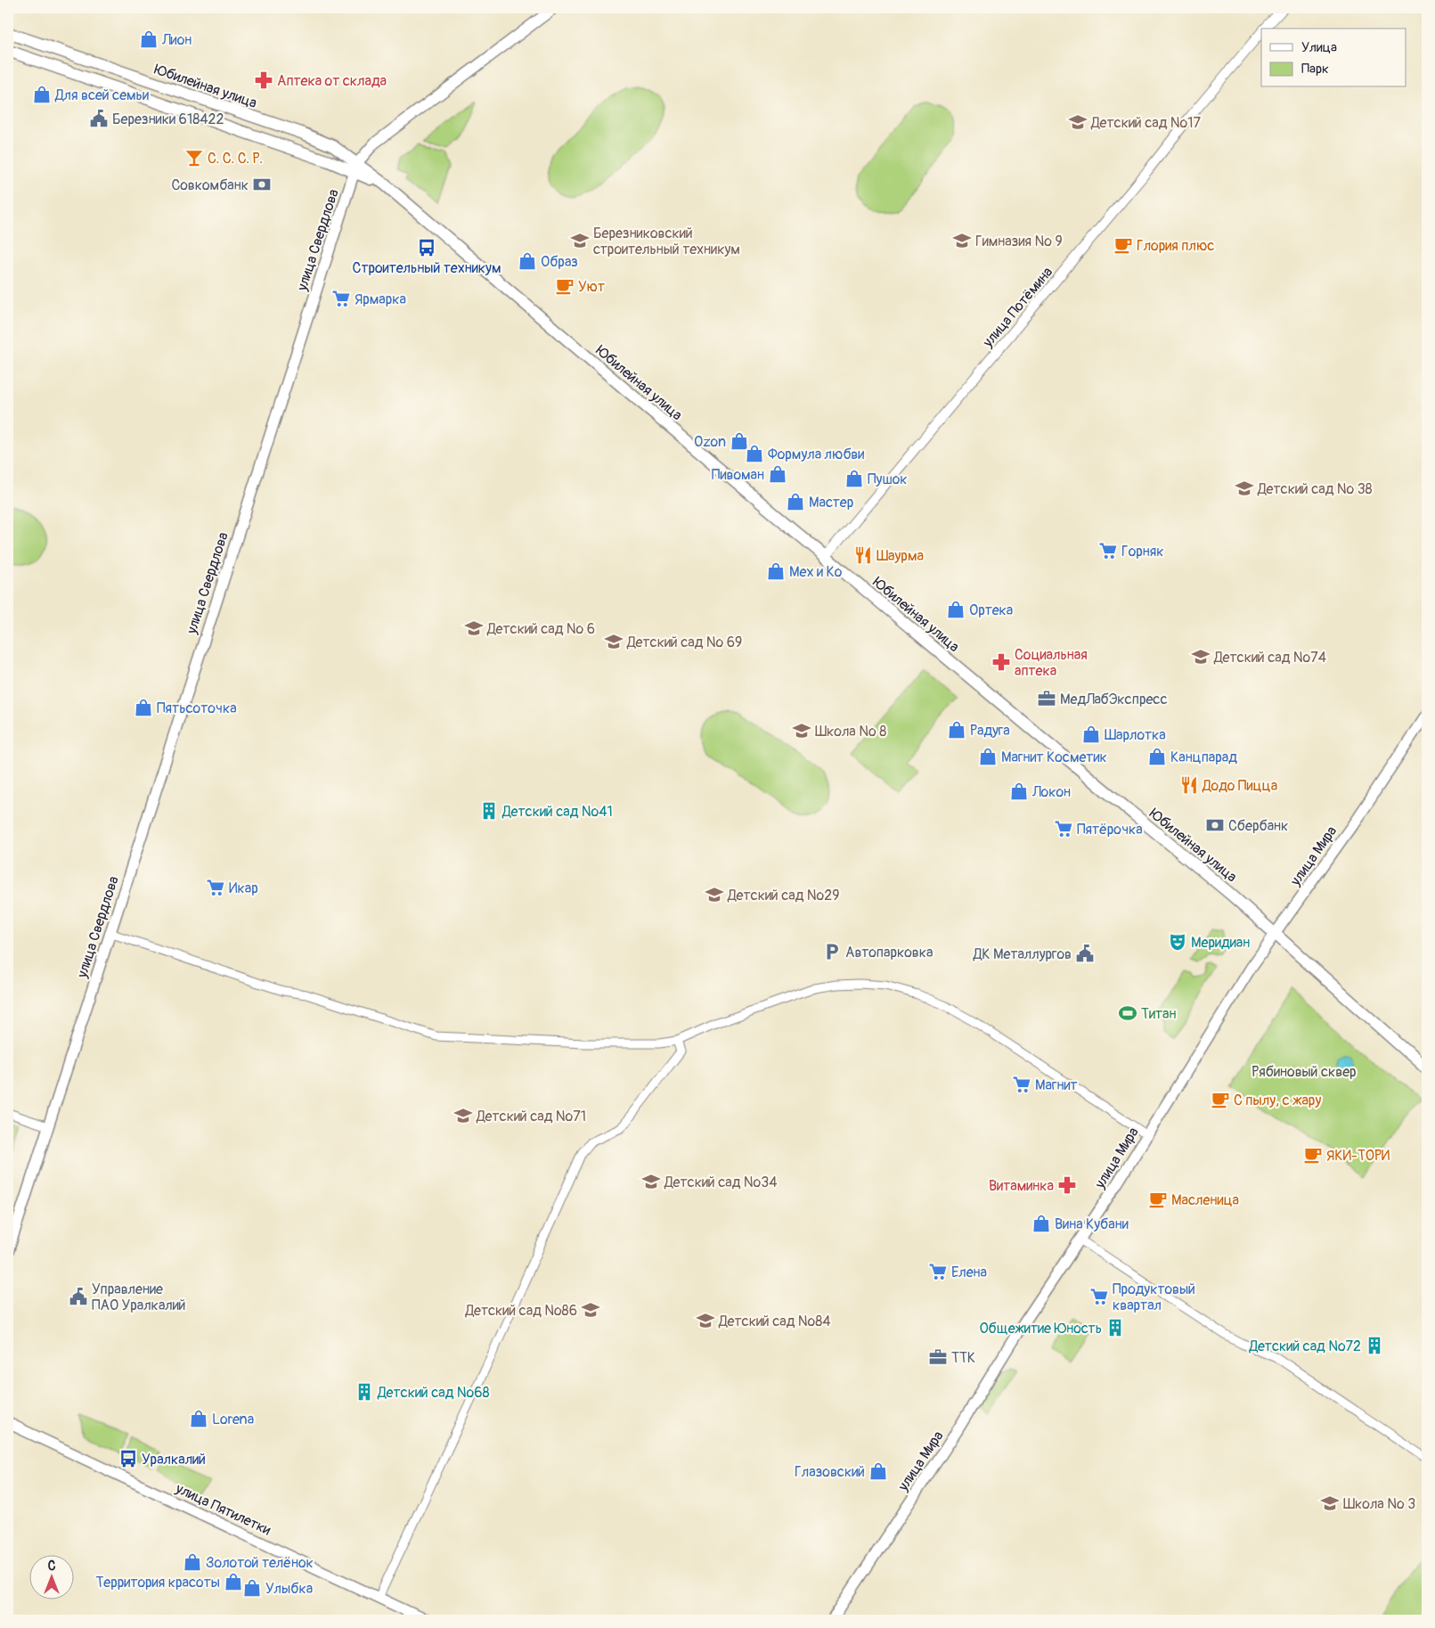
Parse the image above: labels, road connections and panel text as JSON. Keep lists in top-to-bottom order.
{
  "streets": {
    "main road": [
      "Юбилейная улица",
      "улица Свердлова",
      "улица Мира",
      "улица Пятилетки"
    ],
    "street": ["улица Потёмина"]
  },
  "crossings": [
    ["Юбилейная улица", "улица Свердлова"],
    ["Юбилейная улица", "улица Потёмина"],
    ["Юбилейная улица", "улица Мира"]
  ],
  "parks": ["Рябиновый сквер"],
  "places": {
    "shop": [
      "Лион",
      "Для всей семьи",
      "Образ",
      "Ozon",
      "Формула любви",
      "Пивоман",
      "Пушок",
      "Мастер",
      "Мех и Ко",
      "Ортека",
      "Пятьсоточка",
      "Радуга",
      "Шарлотка",
      "Магнит Косметик",
      "Канцпарад",
      "Локон",
      "Вина Кубани",
      "Lorena",
      "Глазовский",
      "Золотой телёнок",
      "Территория красоты",
      "Улыбка"
    ],
    "pharmacy": ["Аптека от склада", "Социальная аптека", "Витаминка"],
    "public building": ["Березники 618422", "ДК Металлургов", "Управление ПАО Уралкалий"],
    "school or university": [
      "Детский сад №17",
      "Березниковский строительный техникум",
      "Гимназия № 9",
      "Детский сад № 38",
      "Детский сад № 6",
      "Детский сад № 69",
      "Детский сад №74",
      "Школа № 8",
      "Детский сад №29",
      "Детский сад №71",
      "Детский сад №34",
      "Детский сад №86",
      "Детский сад №84",
      "Школа № 3"
    ],
    "bar": ["С. С. С. Р."],
    "bank": ["Совкомбанк", "Сбербанк"],
    "cafe": [
      "Глория плюс",
      "Уют",
      "С пылу, с жару",
      "ЯКИ-ТОРИ",
      "Масленица"
    ],
    "bus stop": ["Строительный техникум", "Уралкалий"],
    "supermarket": [
      "Ярмарка",
      "Горняк",
      "Пятёрочка",
      "Икар",
      "Магнит",
      "Елена",
      "Продуктовый квартал"
    ],
    "restaurant": ["Шаурма", "Додо Пицца"],
    "office": ["МедЛабЭкспресс", "ТТК"],
    "building": [
      "Детский сад №41",
      "Общежитие Юность",
      "Детский сад №72",
      "Детский сад №68"
    ],
    "theatre": ["Меридиан"],
    "parking": ["Автопарковка"],
    "sports": ["Титан"]
  },
  "legend": ["Улица", "Парк"],
  "north": "top"
}
